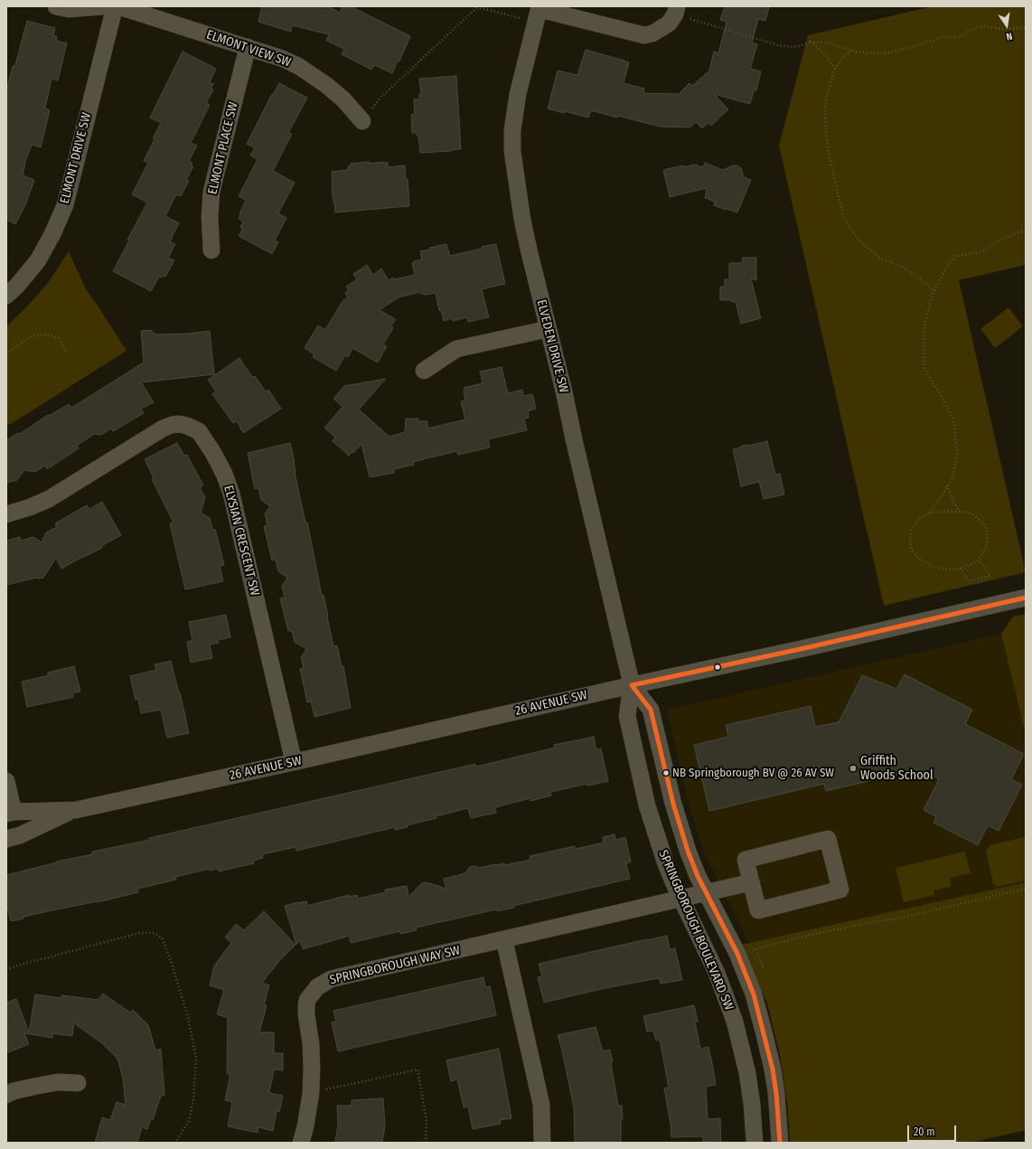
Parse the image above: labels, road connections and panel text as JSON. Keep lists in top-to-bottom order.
{
  "streets": {
    "street": [
      "ELMONT VIEW SW",
      "ELMONT PLACE SW",
      "ELMONT DRIVE SW",
      "ELVEDEN DRIVE SW",
      "ELYSIAN CRESCENT SW",
      "26 AVENUE SW",
      "SPRINGBOROUGH BOULEVARD SW",
      "SPRINGBOROUGH WAY SW"
    ]
  },
  "crossings": [
    ["ELMONT VIEW SW", "ELMONT PLACE SW"],
    ["ELVEDEN DRIVE SW", "26 AVENUE SW"],
    ["ELVEDEN DRIVE SW", "SPRINGBOROUGH BOULEVARD SW"],
    ["ELYSIAN CRESCENT SW", "26 AVENUE SW"],
    ["26 AVENUE SW", "SPRINGBOROUGH BOULEVARD SW"],
    ["SPRINGBOROUGH BOULEVARD SW", "SPRINGBOROUGH WAY SW"]
  ],
  "places": ["Griffith Woods School", "NB Springborough BV @ 26 AV SW"],
  "scale_bar": "20 m",
  "north": "bottom"
}
